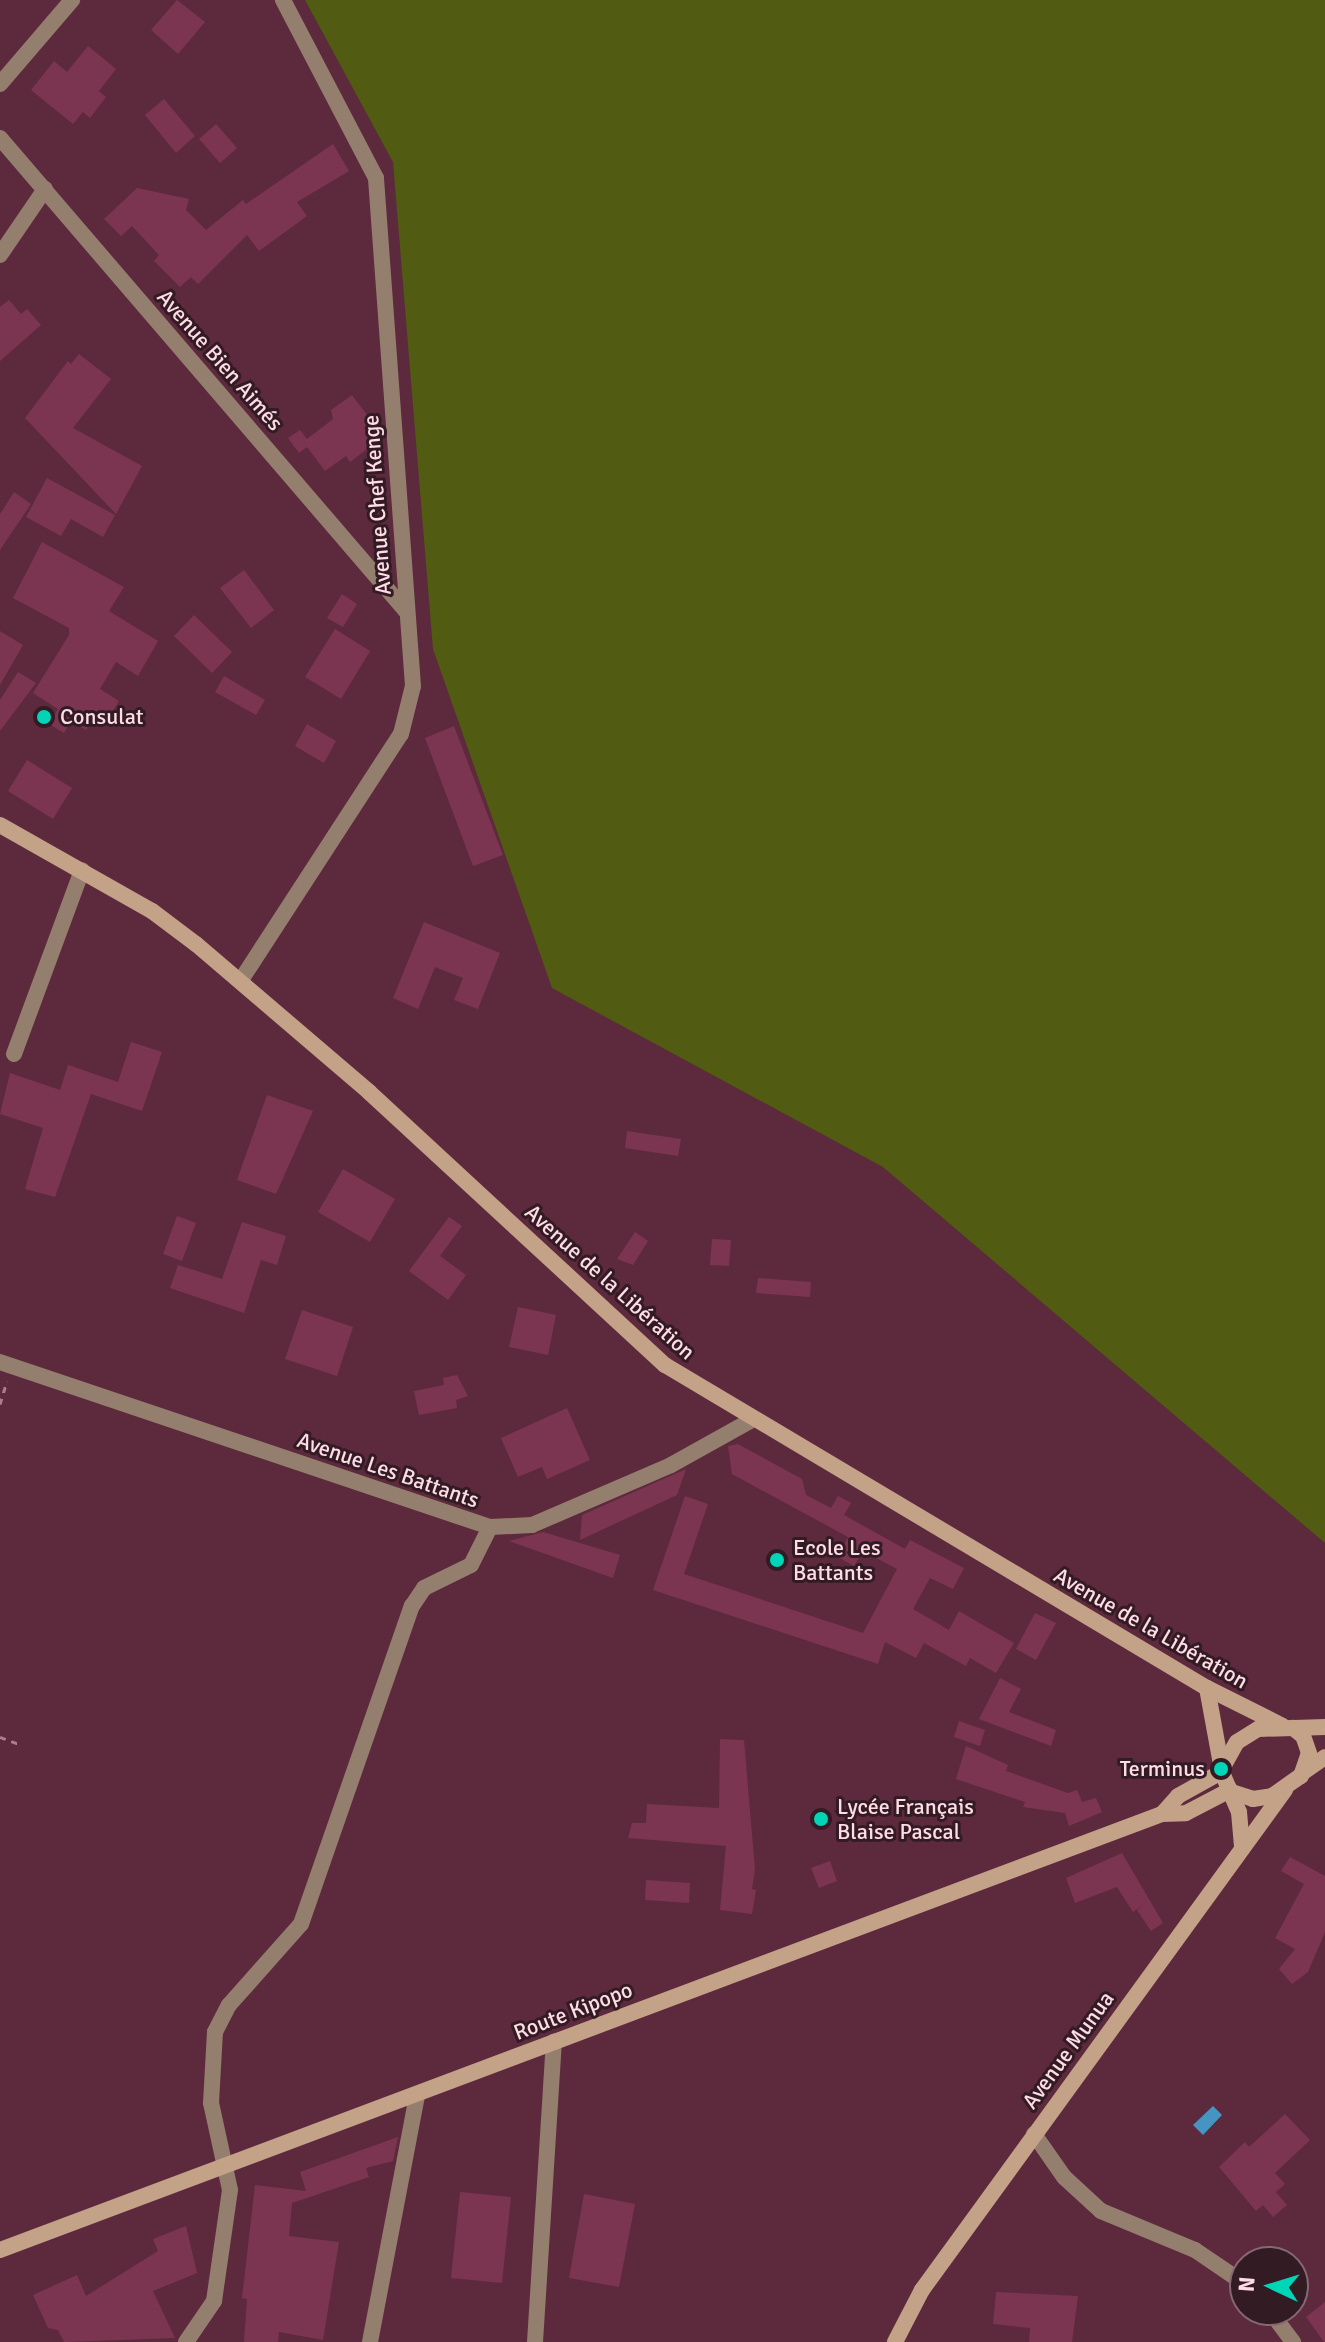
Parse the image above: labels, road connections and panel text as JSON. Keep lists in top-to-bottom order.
{
  "streets": {
    "main road": ["Avenue de la Libération", "Route Kipopo", "Avenue Munua"],
    "street": ["Avenue Bien Aimés", "Avenue Chef Kenge", "Avenue Les Battants"]
  },
  "crossings": [
    ["Avenue Bien Aimés", "Avenue Chef Kenge"],
    ["Avenue Chef Kenge", "Avenue de la Libération"],
    ["Avenue de la Libération", "Avenue Les Battants"],
    ["Avenue de la Libération", "Route Kipopo"],
    ["Avenue de la Libération", "Avenue Munua"],
    ["Route Kipopo", "Avenue Munua"]
  ],
  "places": [
    "Consulat",
    "Ecole Les Battants",
    "Terminus",
    "Lycée Français Blaise Pascal"
  ],
  "north": "left"
}
